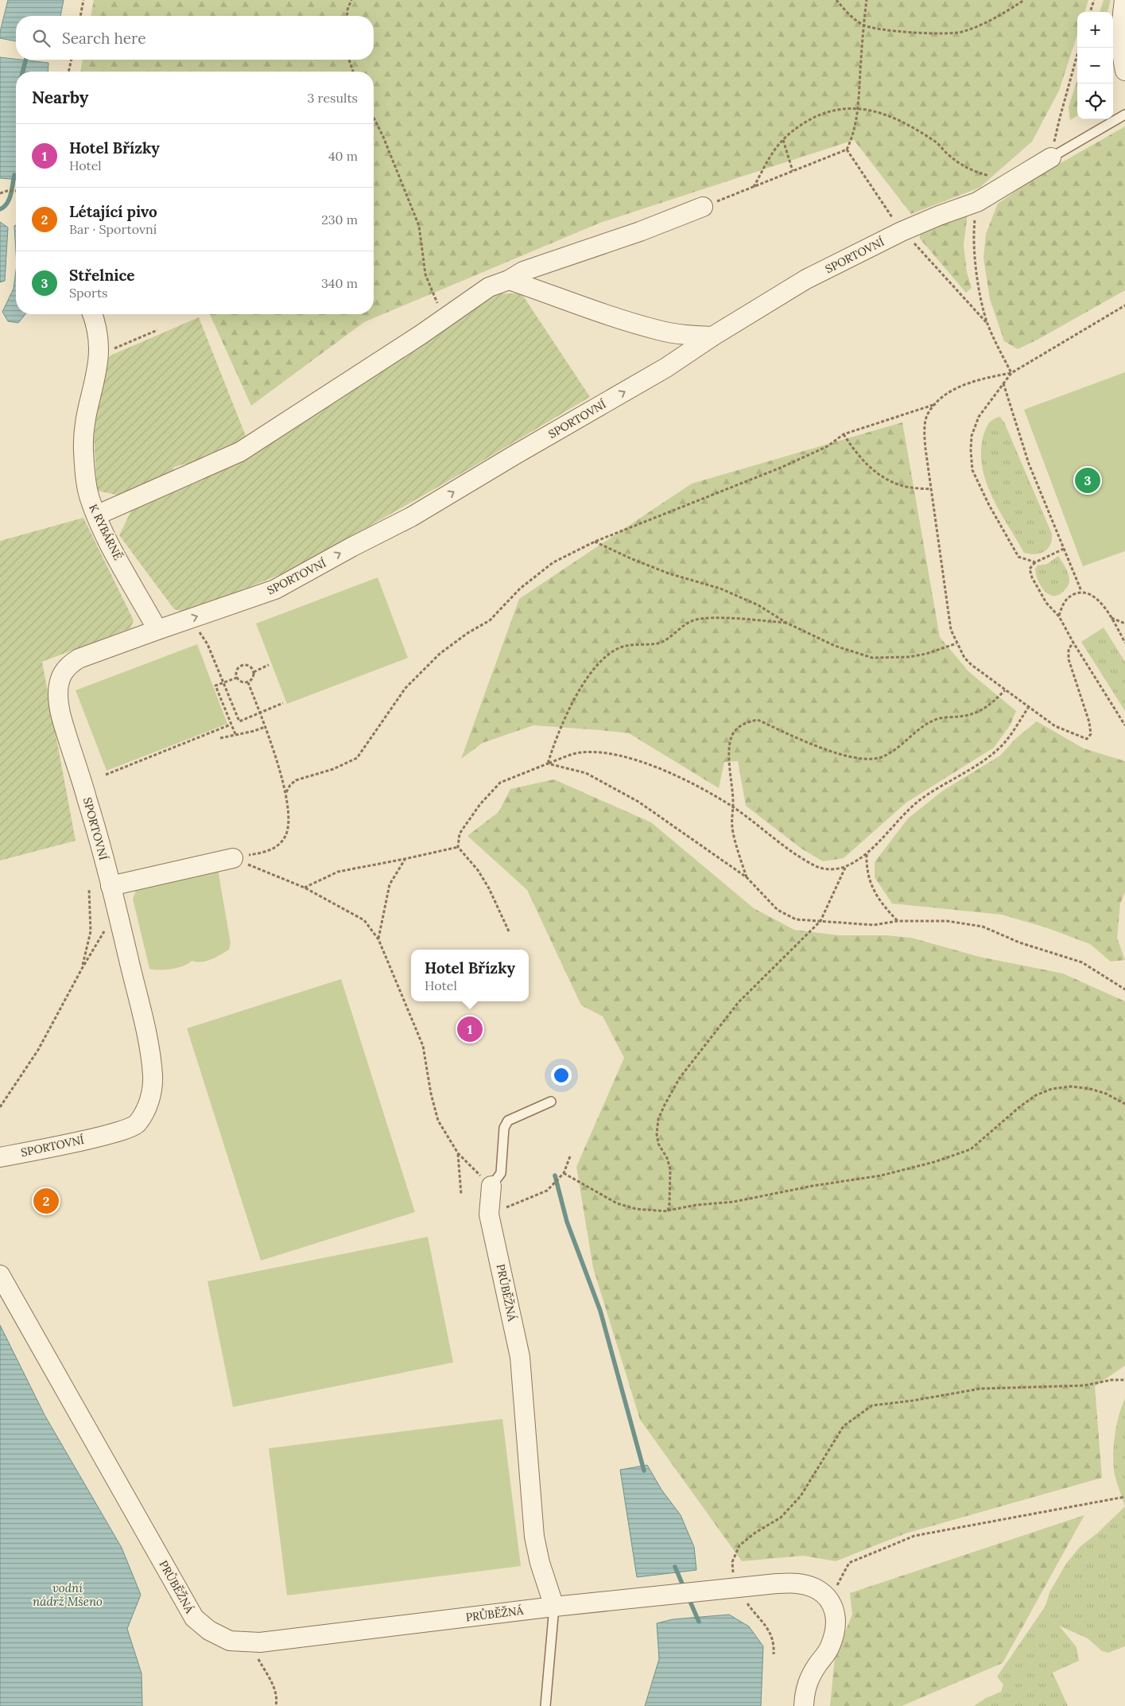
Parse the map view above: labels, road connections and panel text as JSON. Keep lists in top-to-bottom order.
{
  "streets": {
    "street": ["SPORTOVNÍ", "K RYBÁRNĚ", "PRŮBĚŽNÁ"]
  },
  "crossings": [
    ["SPORTOVNÍ", "K RYBÁRNĚ"]
  ],
  "water": ["vodní nádrž Mšeno"],
  "page": {
    "map_buttons": ["+", "−"],
    "search": "Search here",
    "heading": ["Nearby", "3 results"],
    "list": [
      {
        "mark": "1",
        "name": "Hotel Břízky",
        "note": "Hotel",
        "value": "40 m"
      },
      {
        "mark": "2",
        "name": "Létající pivo",
        "note": "Bar · Sportovní",
        "value": "230 m"
      },
      {
        "mark": "3",
        "name": "Střelnice",
        "note": "Sports",
        "value": "340 m"
      }
    ],
    "pins": ["3", "1", "2"],
    "popup": ["Hotel Břízky", "Hotel"]
  }
}
